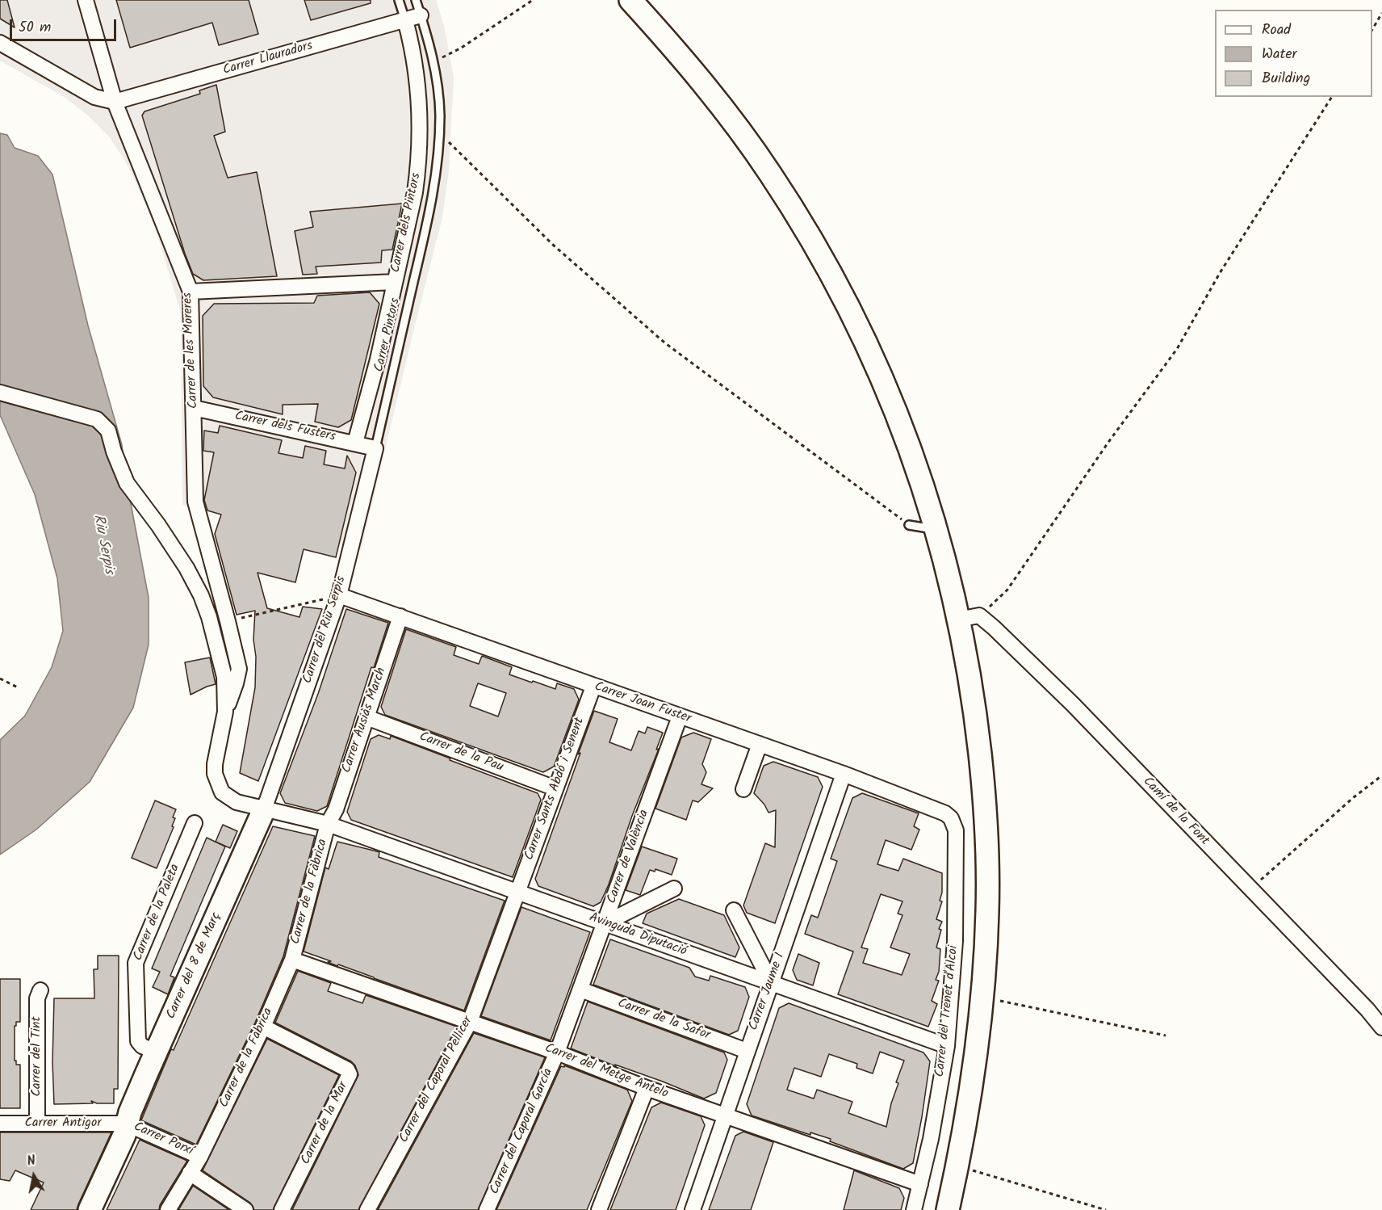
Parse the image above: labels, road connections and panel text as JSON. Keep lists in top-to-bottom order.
{
  "streets": {
    "main road": ["Carrer del 8 de Març"],
    "street": [
      "Carrer Llauradors",
      "Carrer dels Pintors",
      "Carrer de les Moreres",
      "Carrer dels Fusters",
      "Carrer del Riu Serpis",
      "Carrer Joan Fuster",
      "Carrer Ausiàs March",
      "Carrer de la Pau",
      "Carrer Sants Abdó i Senent",
      "Camí de la Font",
      "Carrer de València",
      "Carrer de la Fàbrica",
      "Carrer de la Paleta",
      "Avinguda Diputació",
      "Carrer Jaume I",
      "Carrer del Trenet d'Alcoi",
      "Carrer de la Safor",
      "Carrer del Tint",
      "Carrer de la Fabrica",
      "Carrer del Metge Antelo",
      "Carrer del Caporal Pellicer",
      "Carrer Antigor",
      "Carrer de la Mar",
      "Carrer del Caporal García",
      "Carrer Porxí"
    ],
    "lane": ["Carrer Pintors"]
  },
  "crossings": [
    ["Carrer Llauradors", "Carrer dels Pintors"],
    ["Carrer Llauradors", "Carrer Pintors"],
    ["Carrer Llauradors", "Carrer de les Moreres"],
    ["Carrer dels Pintors", "Carrer de les Moreres"],
    ["Carrer Pintors", "Carrer dels Fusters"],
    ["Carrer Pintors", "Carrer del Riu Serpis"],
    ["Carrer de les Moreres", "Carrer dels Fusters"],
    ["Carrer dels Fusters", "Carrer del Riu Serpis"],
    ["Carrer del Riu Serpis", "Carrer Joan Fuster"],
    ["Carrer del Riu Serpis", "Carrer del 8 de Març"],
    ["Carrer Joan Fuster", "Carrer Ausiàs March"],
    ["Carrer Joan Fuster", "Carrer Sants Abdó i Senent"],
    ["Carrer Joan Fuster", "Carrer de València"],
    ["Carrer Joan Fuster", "Carrer Jaume I"],
    ["Carrer Joan Fuster", "Carrer del Trenet d'Alcoi"],
    ["Carrer Ausiàs March", "Carrer de la Pau"],
    ["Carrer Ausiàs March", "Carrer de la Fàbrica"],
    ["Carrer Ausiàs March", "Avinguda Diputació"],
    ["Carrer de la Pau", "Carrer Sants Abdó i Senent"],
    ["Carrer Sants Abdó i Senent", "Avinguda Diputació"],
    ["Carrer Sants Abdó i Senent", "Carrer del Caporal Pellicer"],
    ["Carrer de València", "Avinguda Diputació"],
    ["Carrer de València", "Carrer de la Safor"],
    ["Carrer de València", "Carrer del Metge Antelo"],
    ["Carrer de València", "Carrer del Caporal García"],
    ["Carrer de la Fàbrica", "Avinguda Diputació"],
    ["Carrer de la Fàbrica", "Carrer de la Fabrica"],
    ["Carrer de la Fàbrica", "Carrer del Metge Antelo"],
    ["Carrer de la Paleta", "Carrer del 8 de Març"],
    ["Avinguda Diputació", "Carrer Jaume I"],
    ["Avinguda Diputació", "Carrer del Trenet d'Alcoi"],
    ["Avinguda Diputació", "Carrer del Caporal Pellicer"],
    ["Carrer del 8 de Març", "Carrer Antigor"],
    ["Carrer del 8 de Març", "Carrer Porxí"],
    ["Carrer Jaume I", "Carrer de la Safor"],
    ["Carrer Jaume I", "Carrer del Metge Antelo"],
    ["Carrer del Trenet d'Alcoi", "Carrer del Metge Antelo"],
    ["Carrer del Tint", "Carrer Antigor"],
    ["Carrer de la Fabrica", "Carrer del Metge Antelo"],
    ["Carrer de la Fabrica", "Carrer de la Mar"],
    ["Carrer de la Fabrica", "Carrer Porxí"],
    ["Carrer del Metge Antelo", "Carrer del Caporal Pellicer"],
    ["Carrer del Metge Antelo", "Carrer del Caporal García"],
    ["Carrer Antigor", "Carrer Porxí"]
  ],
  "water": ["Riu Serpis"],
  "legend": ["Road", "Water", "Building"],
  "scale_bar": "50 m",
  "north": "top"
}
